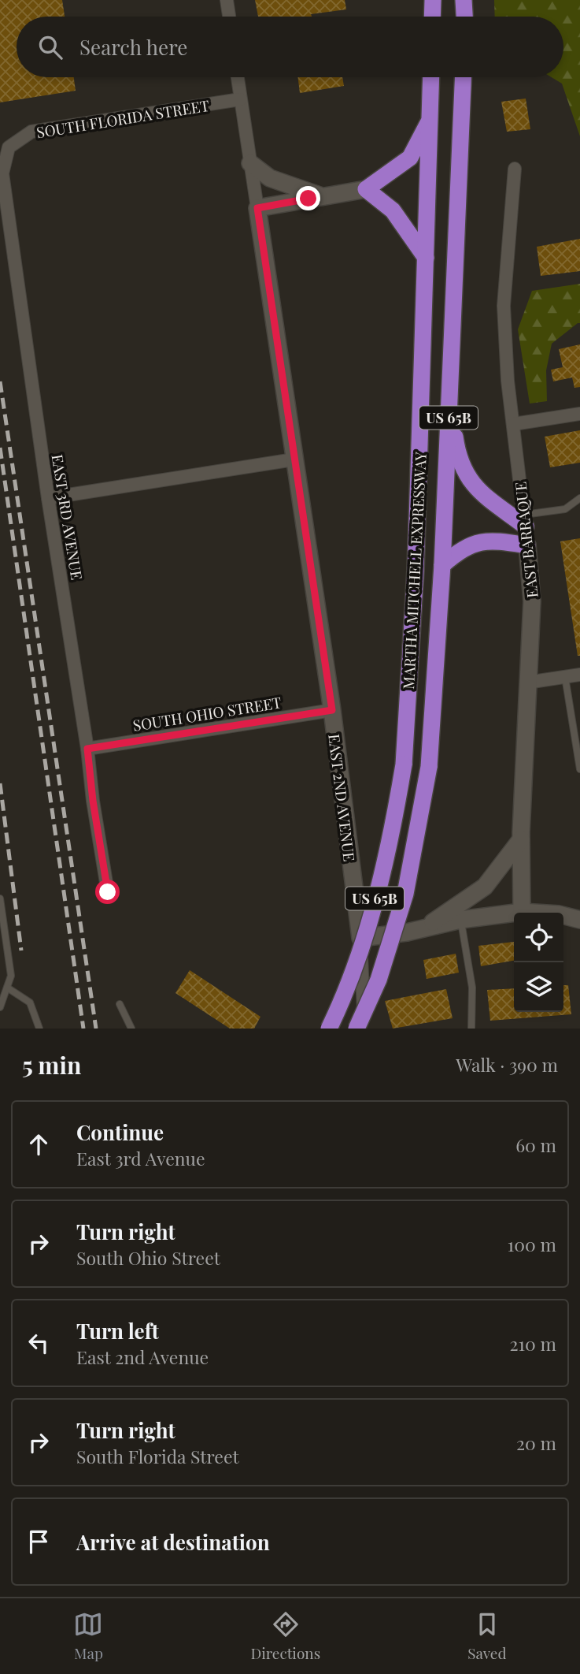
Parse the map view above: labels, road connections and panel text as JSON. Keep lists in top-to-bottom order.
{
  "streets": {
    "highway": ["US 65B", "MARTHA MITCHELL EXPRESSWAY"],
    "street": [
      "SOUTH FLORIDA STREET",
      "EAST 3RD AVENUE",
      "EAST BARRAQUE",
      "SOUTH OHIO STREET",
      "EAST 2ND AVENUE"
    ]
  },
  "crossings": [
    ["SOUTH FLORIDA STREET", "EAST 3RD AVENUE"],
    ["SOUTH FLORIDA STREET", "EAST 2ND AVENUE"],
    ["EAST 3RD AVENUE", "SOUTH OHIO STREET"],
    ["SOUTH OHIO STREET", "EAST 2ND AVENUE"]
  ],
  "page": {
    "search": "Search here",
    "heading": ["5 min", "Walk · 390 m"],
    "list": [
      ["Continue", "East 3rd Avenue", "60 m"],
      ["Turn right", "South Ohio Street", "100 m"],
      ["Turn left", "East 2nd Avenue", "210 m"],
      ["Turn right", "South Florida Street", "20 m"],
      "Arrive at destination"
    ],
    "nav": ["Map", "Directions", "Saved"]
  }
}
